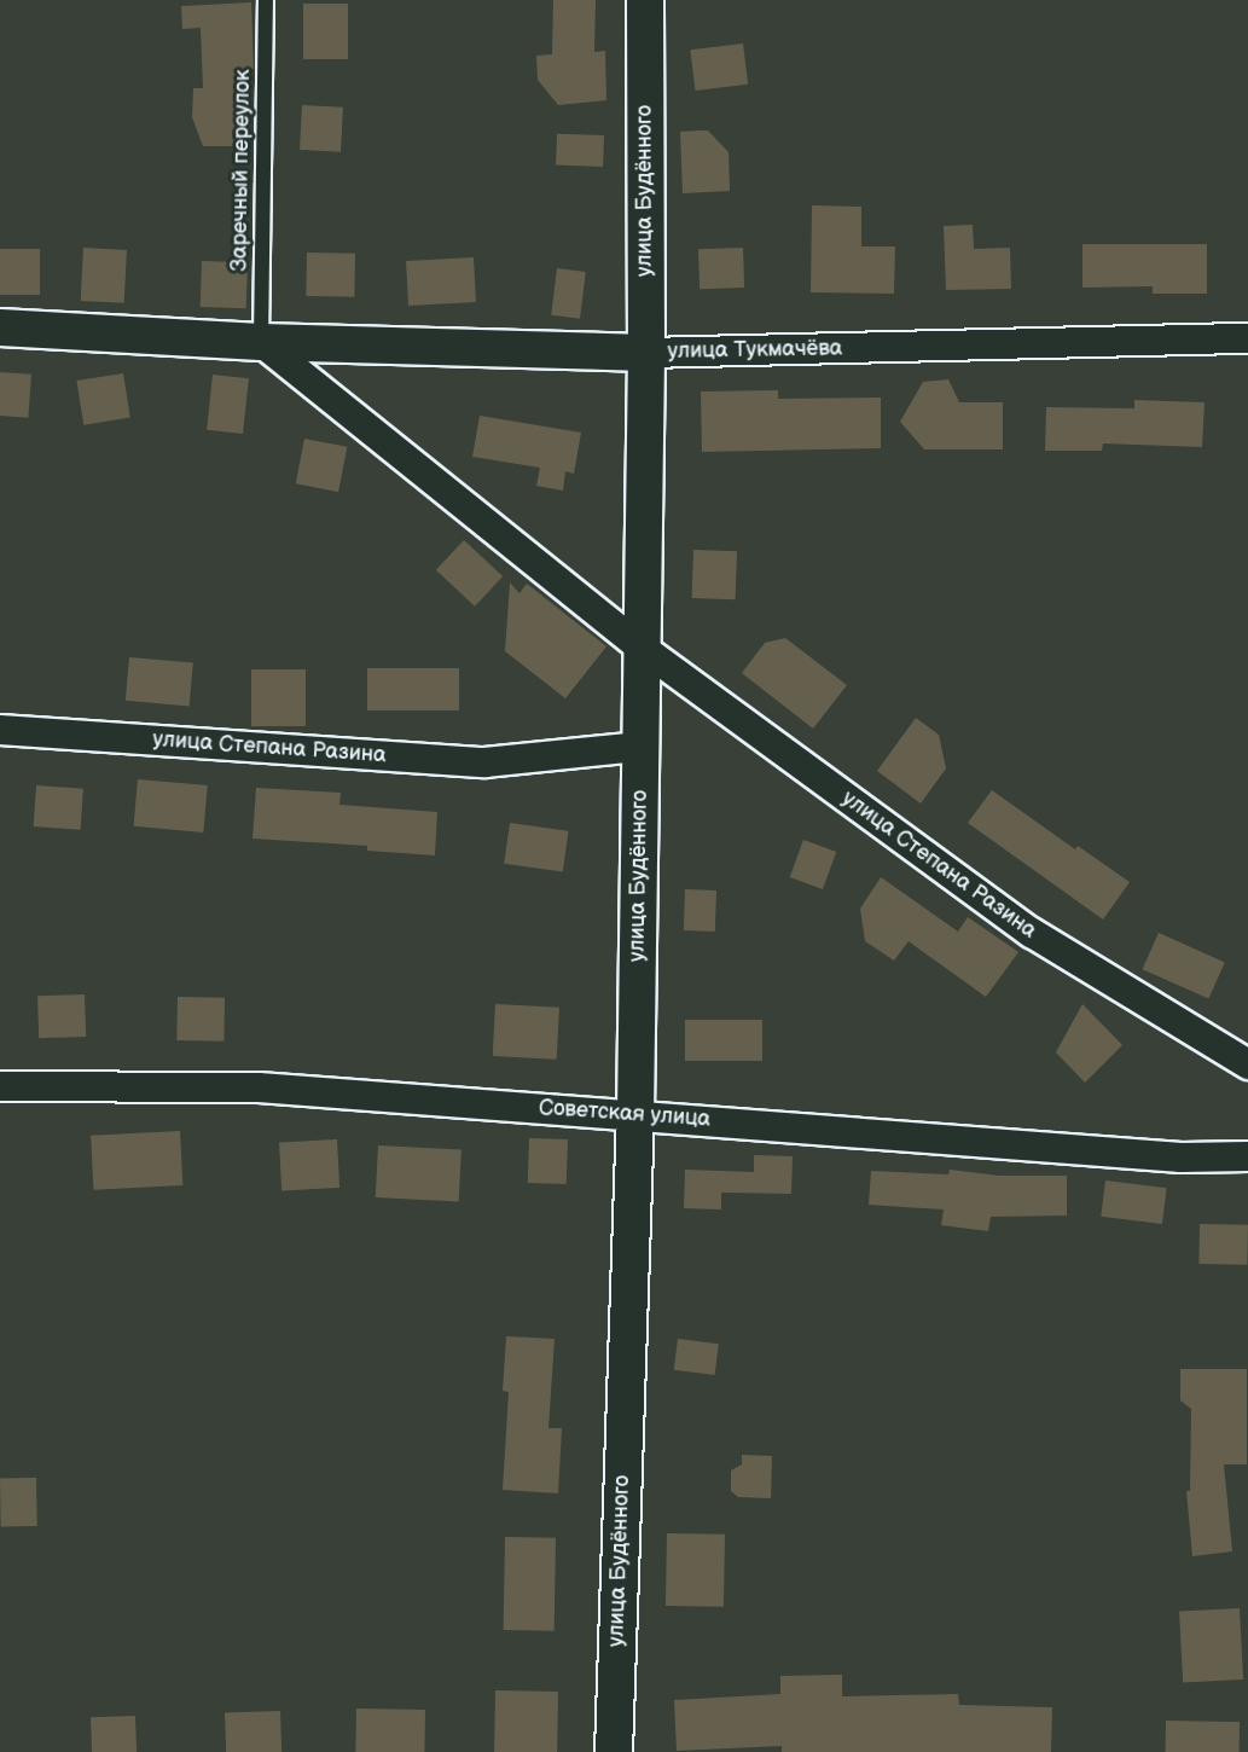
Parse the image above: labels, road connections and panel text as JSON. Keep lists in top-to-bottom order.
{
  "streets": {
    "street": [
      "улица Будённого",
      "улица Тукмачёва",
      "улица Степана Разина",
      "Советская улица"
    ],
    "lane": ["Заречный переулок"]
  },
  "crossings": [
    ["Заречный переулок", "улица Тукмачёва"],
    ["улица Будённого", "улица Тукмачёва"],
    ["улица Будённого", "улица Степана Разина"],
    ["улица Будённого", "Советская улица"]
  ]
}
